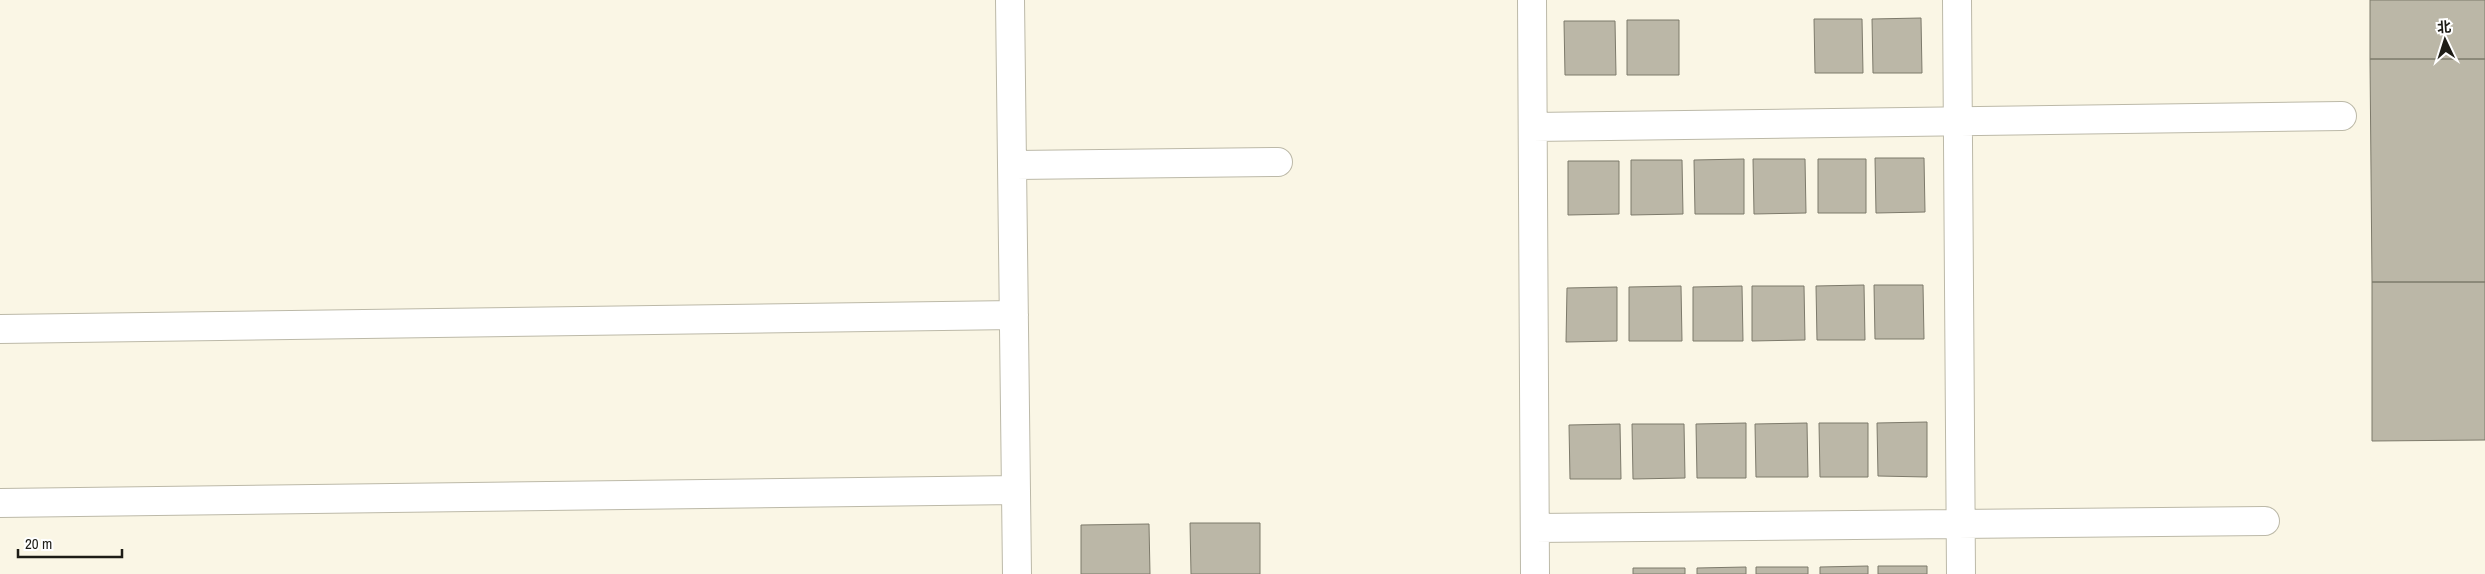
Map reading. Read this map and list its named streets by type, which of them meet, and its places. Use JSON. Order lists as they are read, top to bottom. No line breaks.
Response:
{"scale_bar":"20 m","north":"top"}
